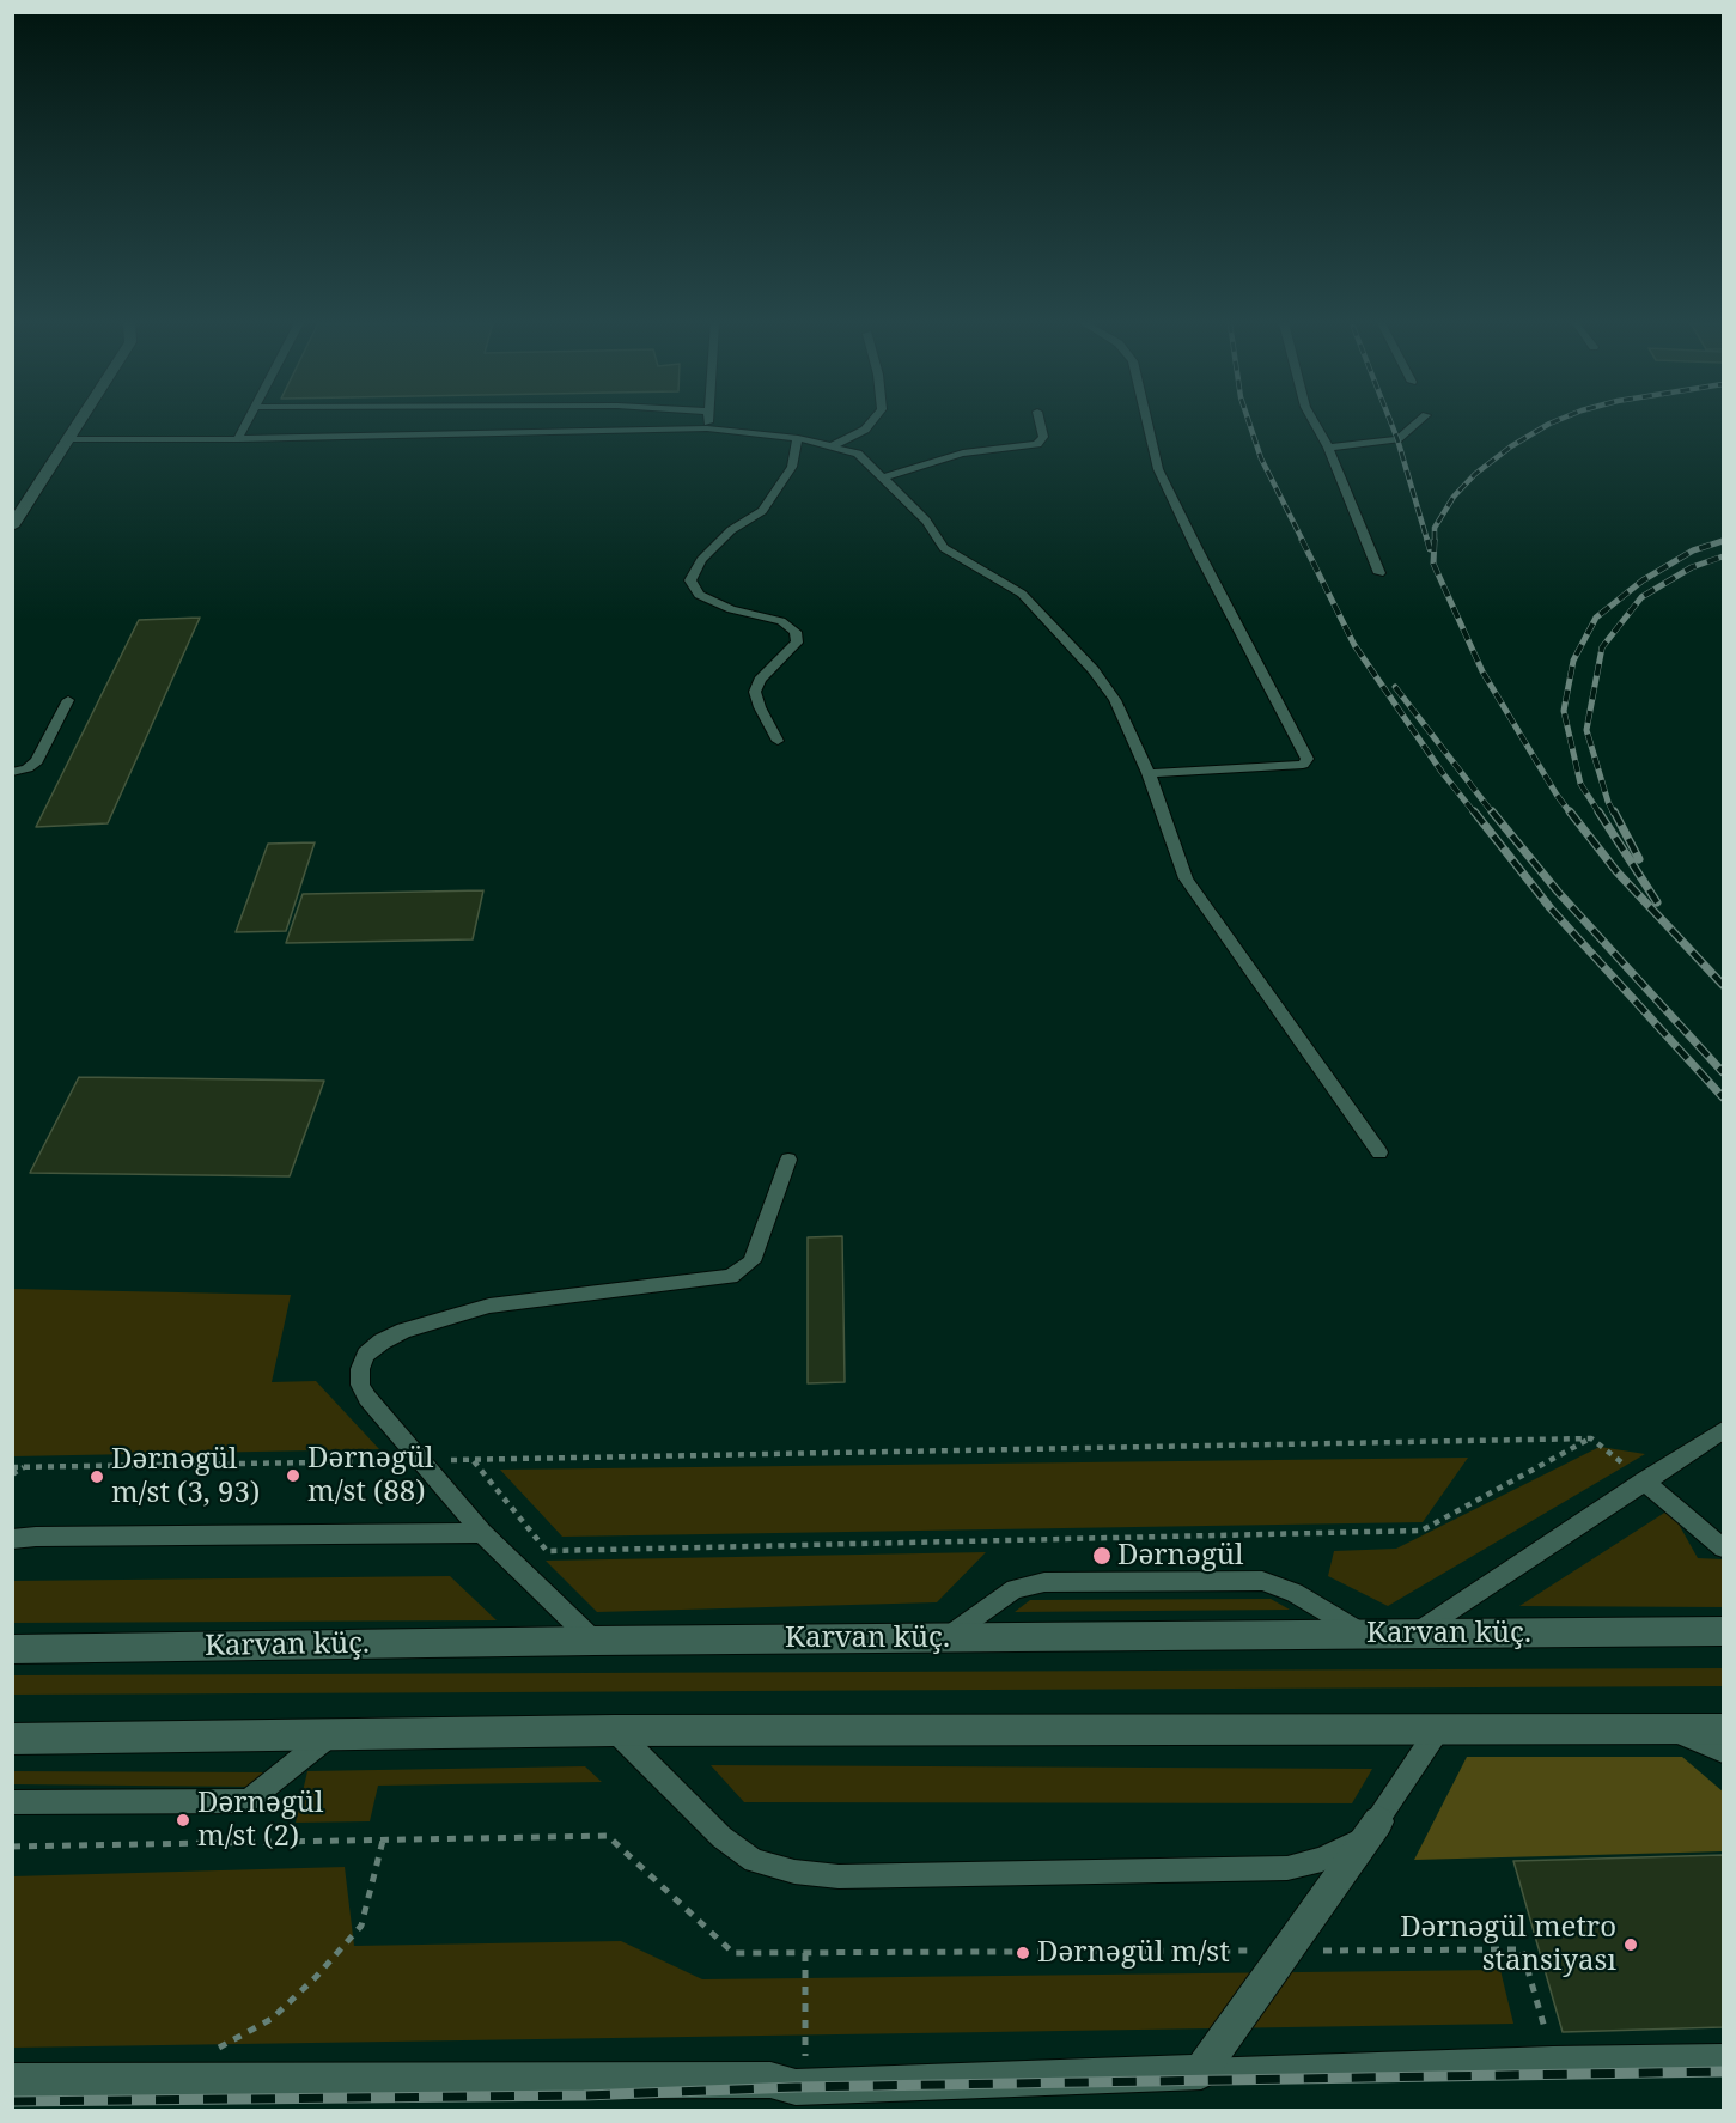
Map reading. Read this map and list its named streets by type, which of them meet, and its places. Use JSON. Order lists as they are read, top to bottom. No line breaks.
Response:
{"streets":{"street":["Karvan küç."]},"places":["Dərnəgül m/st (88)","Dərnəgül m/st (3, 93)","Dərnəgül","Dərnəgül m/st (2)","Dərnəgül metro stansiyası","Dərnəgül m/st"]}
